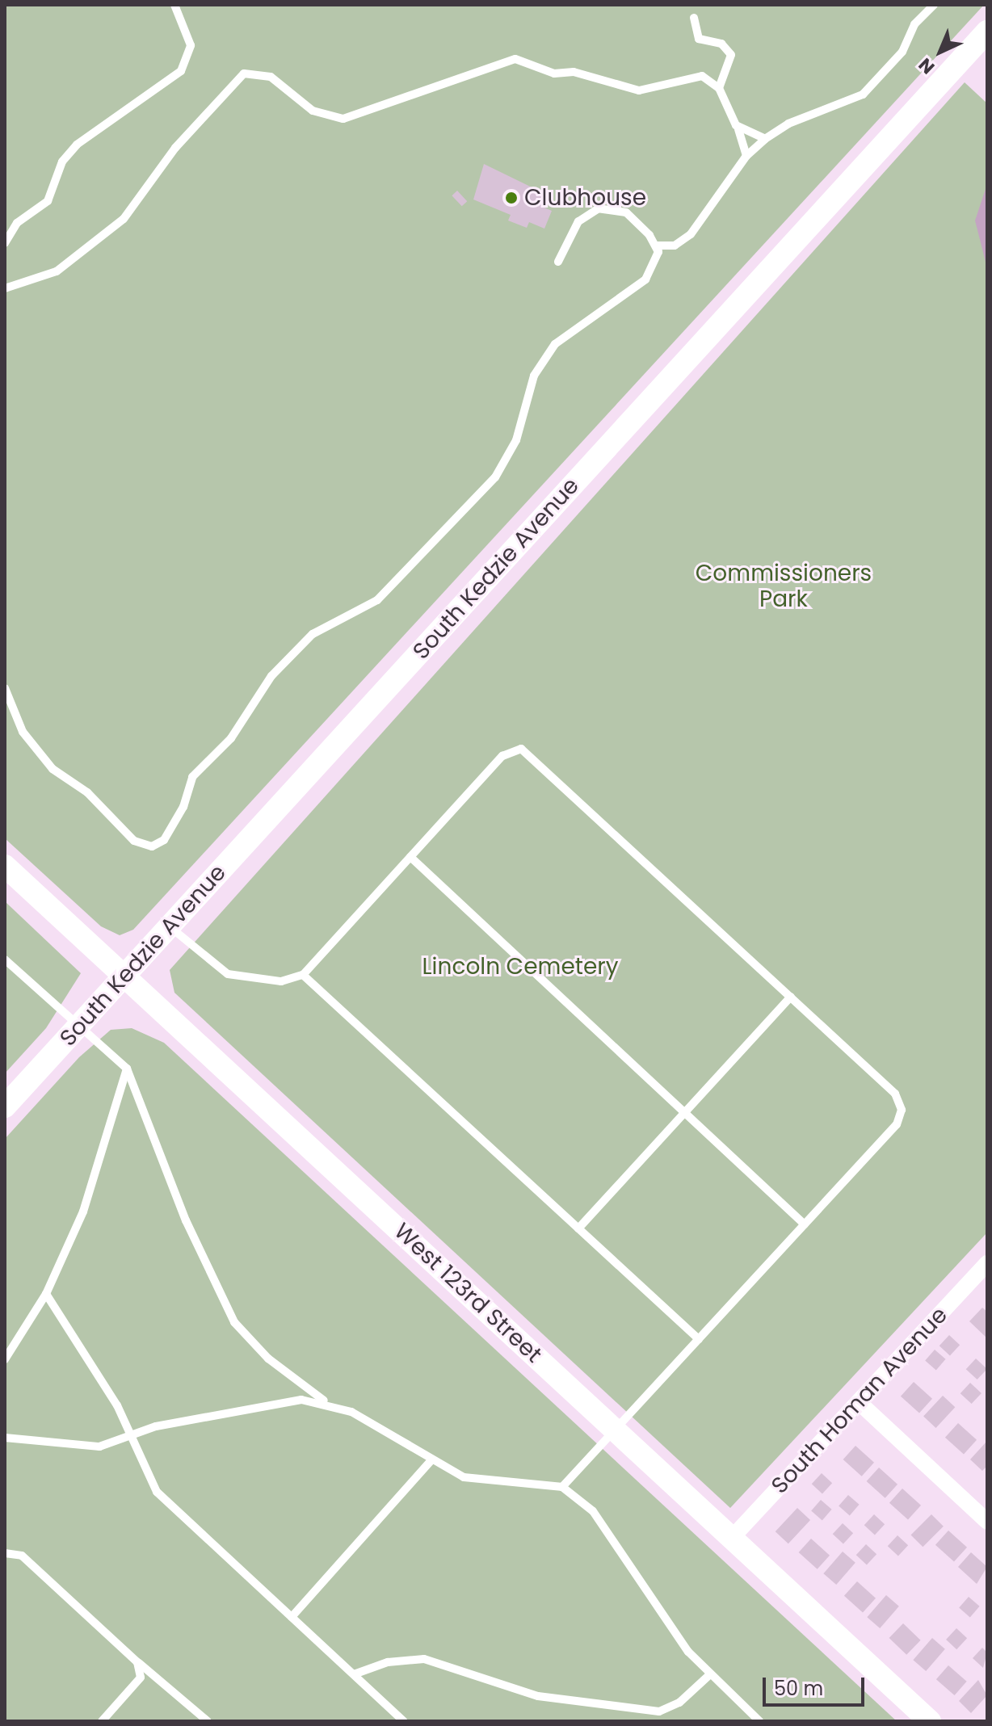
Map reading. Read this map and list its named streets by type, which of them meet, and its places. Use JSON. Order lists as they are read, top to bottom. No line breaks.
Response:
{"streets":{"main road":["South Kedzie Avenue","West 123rd Street"],"street":["South Homan Avenue"]},"crossings":[["South Kedzie Avenue","West 123rd Street"],["West 123rd Street","South Homan Avenue"]],"parks":["Commissioners Park","Lincoln Cemetery"],"places":["Clubhouse"],"scale_bar":"50 m","north":"bottom left"}
